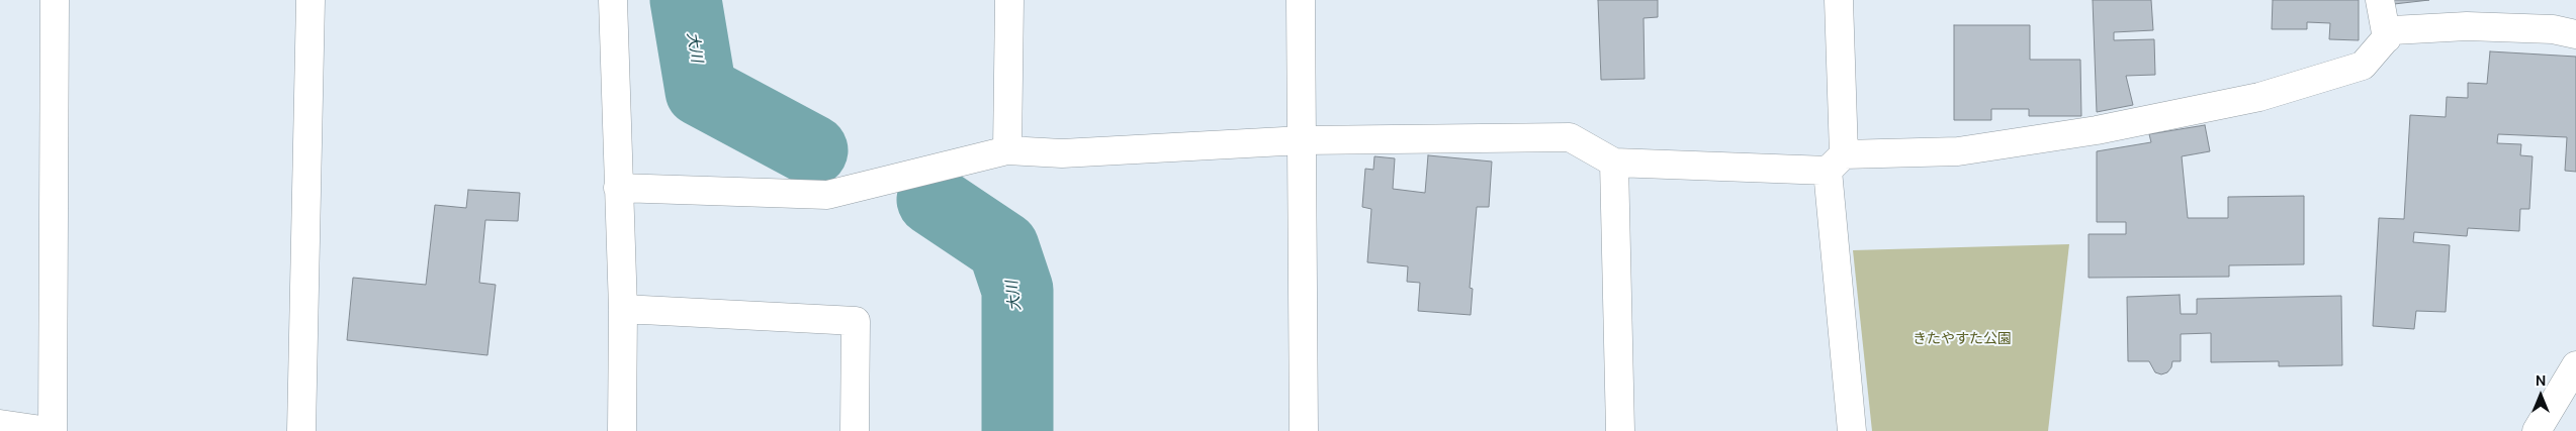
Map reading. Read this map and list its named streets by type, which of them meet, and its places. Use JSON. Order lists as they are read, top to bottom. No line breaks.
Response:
{"water":["大川"],"parks":["きたやすた公園"],"north":"top"}
